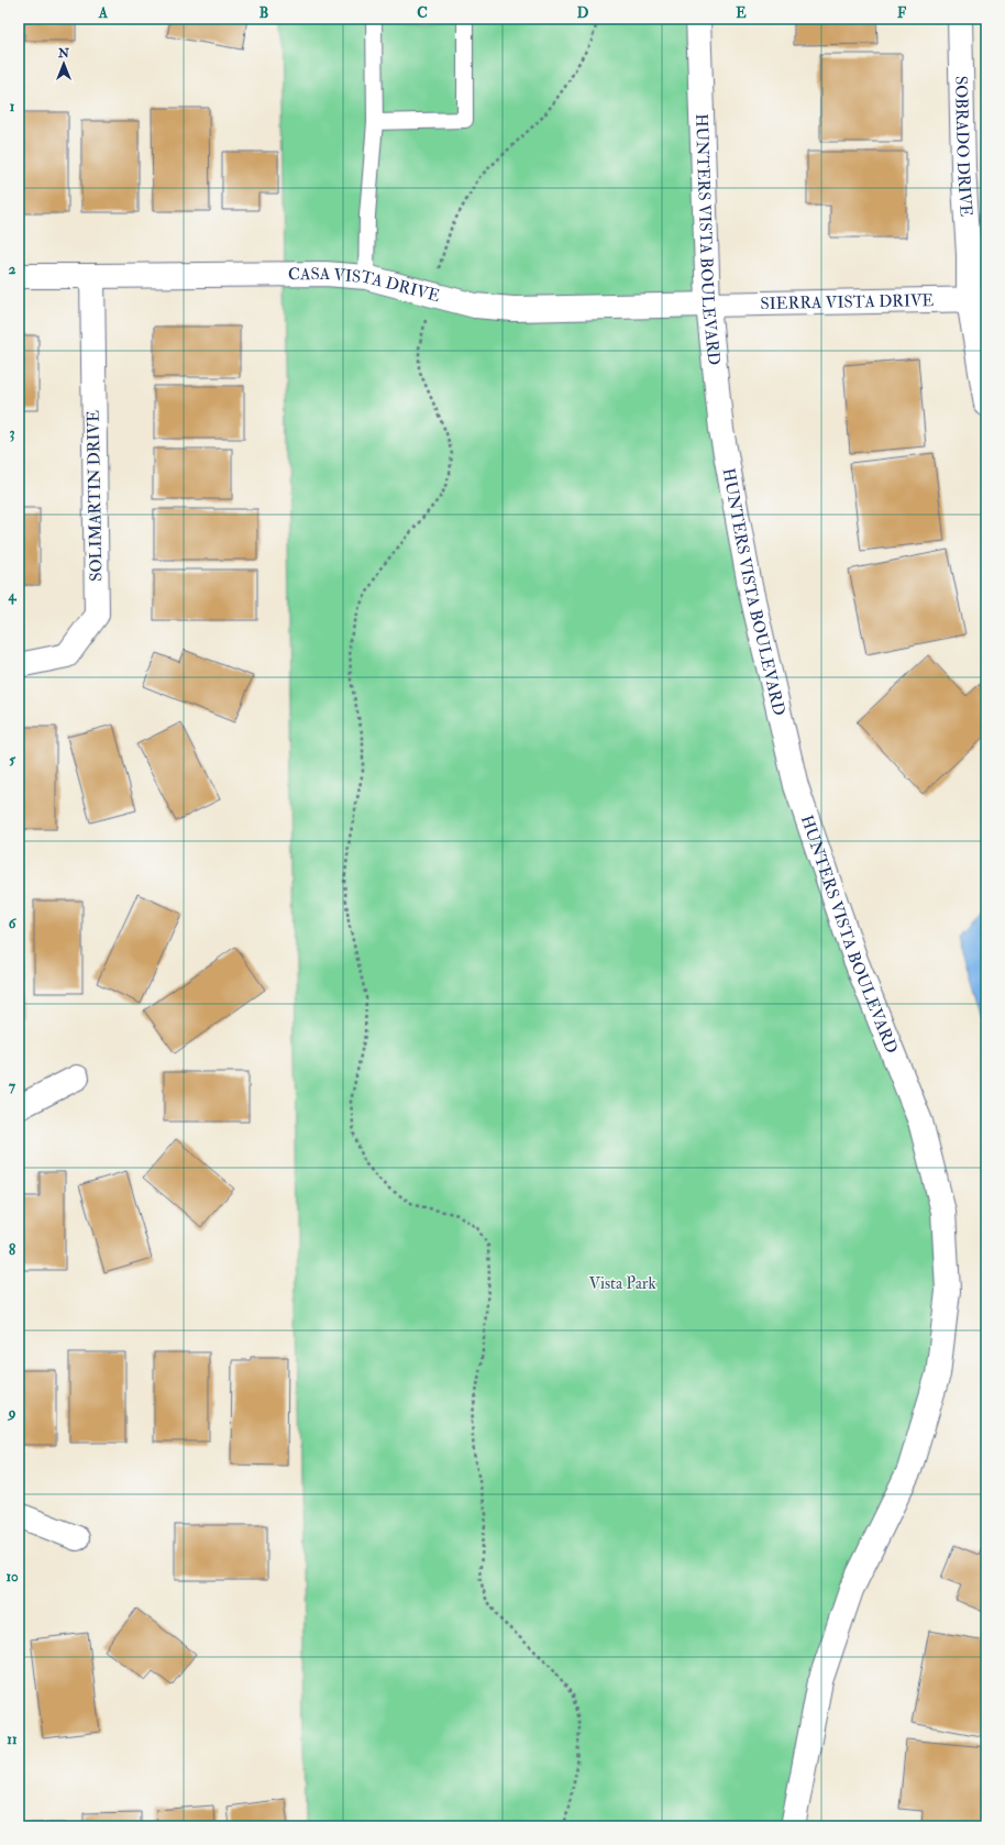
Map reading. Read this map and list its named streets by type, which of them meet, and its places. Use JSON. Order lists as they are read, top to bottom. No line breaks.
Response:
{"streets":{"street":["SOBRADO DRIVE","HUNTERS VISTA BOULEVARD","CASA VISTA DRIVE","SIERRA VISTA DRIVE","SOLIMARTIN DRIVE"]},"crossings":[["SOBRADO DRIVE","SIERRA VISTA DRIVE"],["HUNTERS VISTA BOULEVARD","CASA VISTA DRIVE"],["HUNTERS VISTA BOULEVARD","SIERRA VISTA DRIVE"],["CASA VISTA DRIVE","SIERRA VISTA DRIVE"],["CASA VISTA DRIVE","SOLIMARTIN DRIVE"]],"parks":["Vista Park"],"north":"top","grid":{"columns":["A","B","C","D","E","F"],"rows":["1","2","3","4","5","6","7","8","9","10","11"]}}
